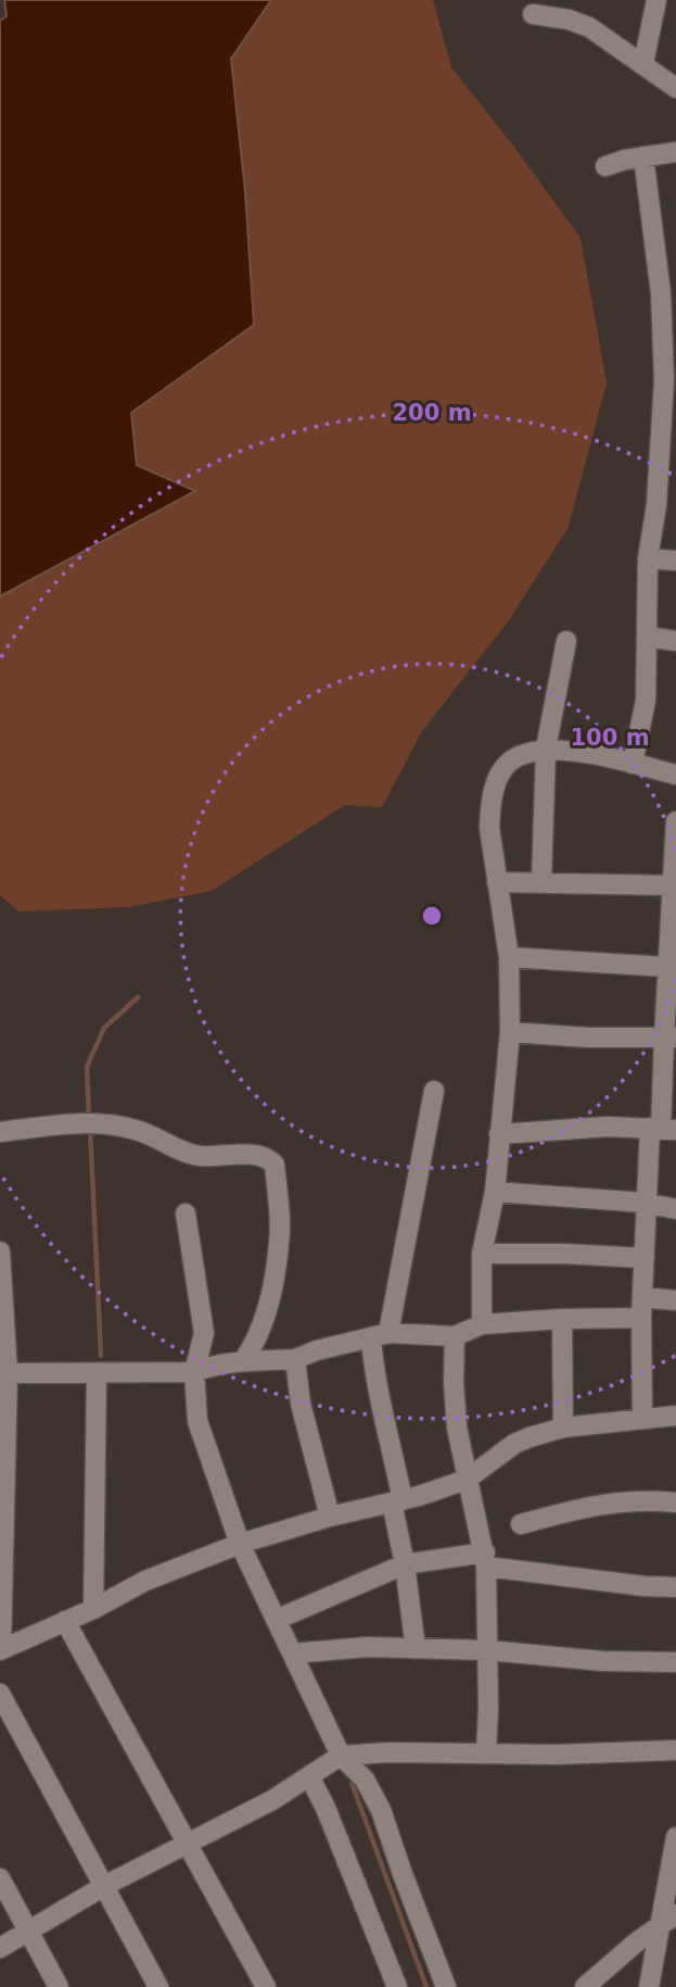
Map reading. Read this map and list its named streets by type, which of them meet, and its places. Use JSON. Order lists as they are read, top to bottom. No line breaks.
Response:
{"rings":["200 m","100 m"]}
